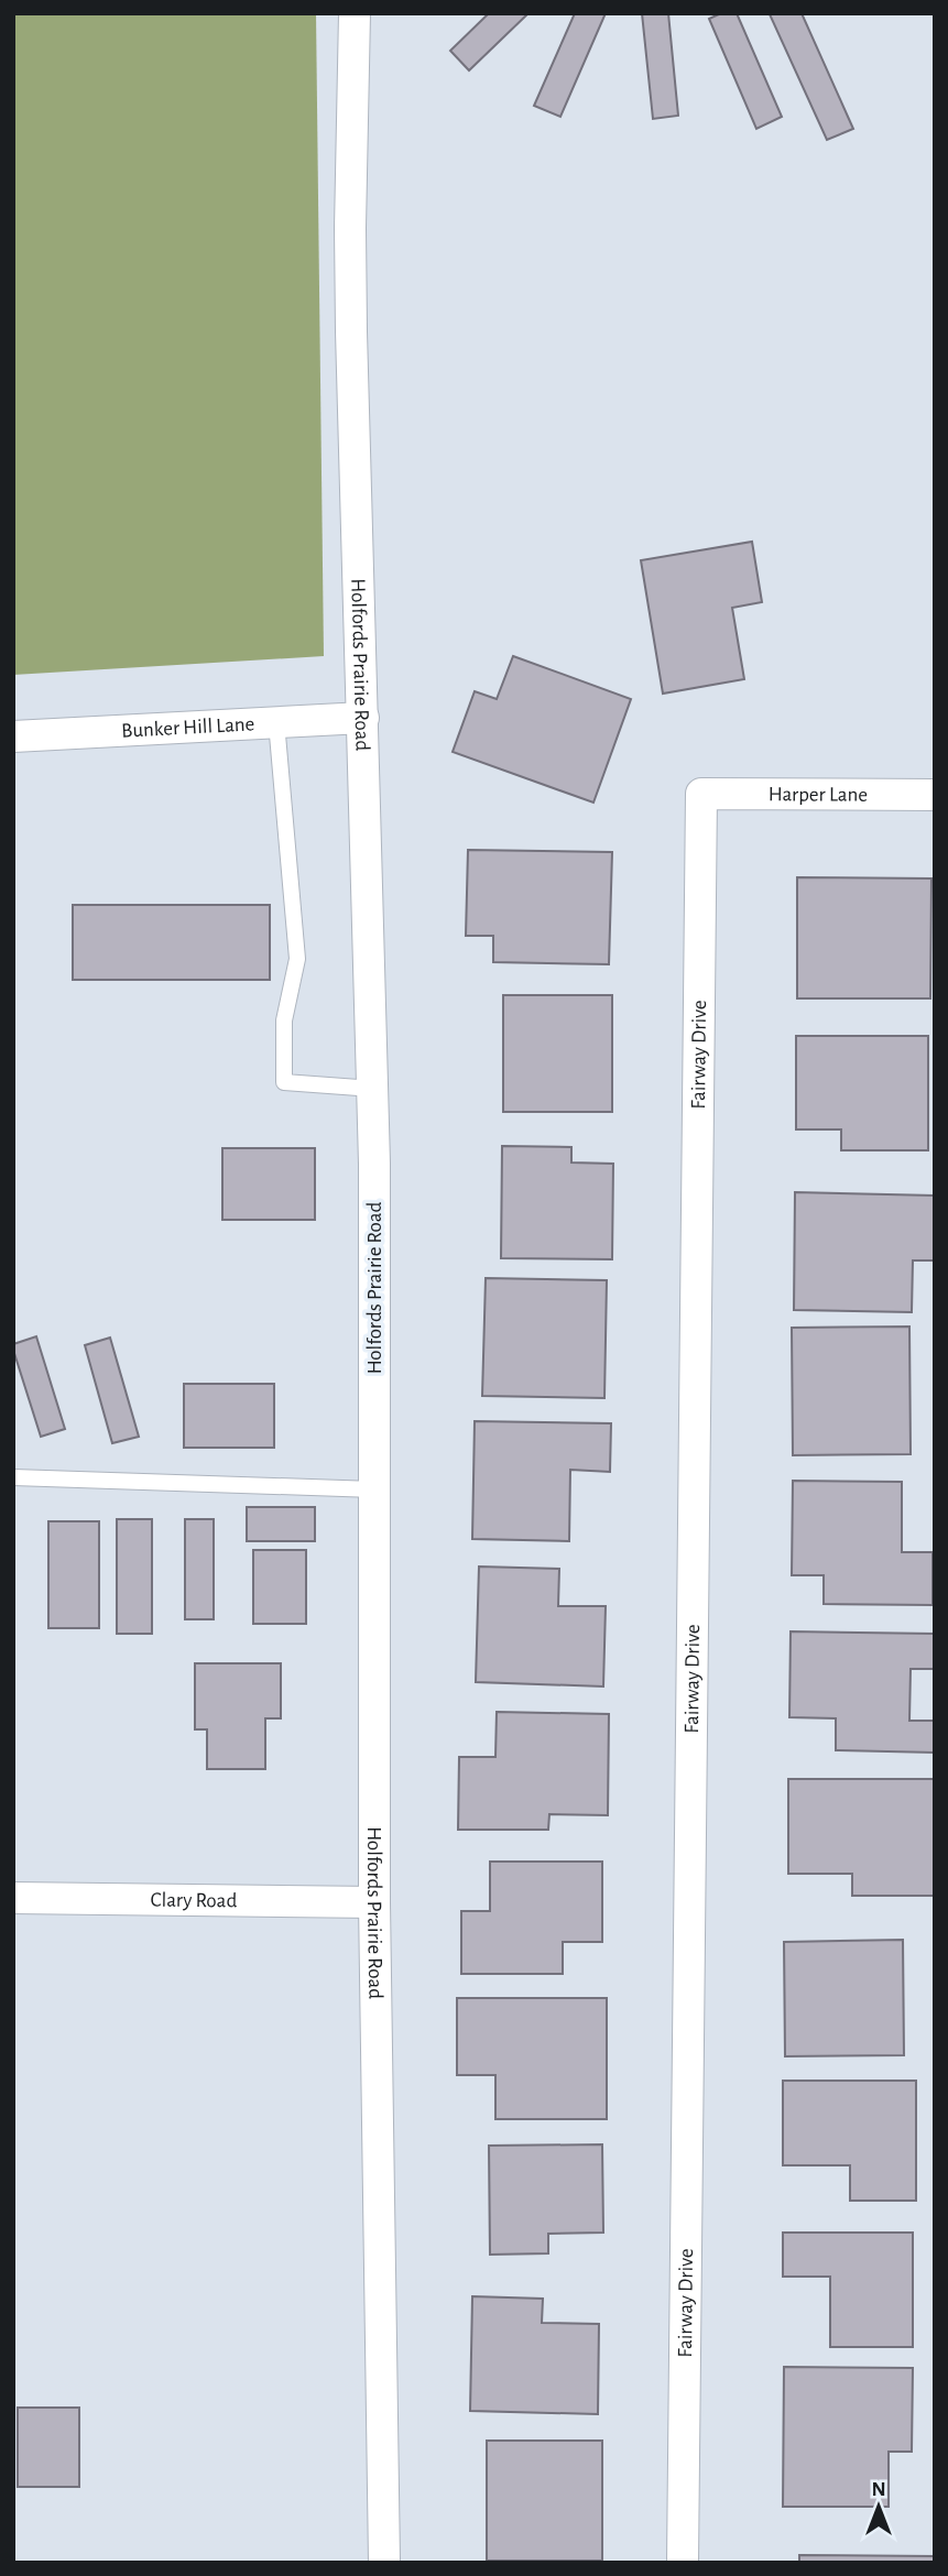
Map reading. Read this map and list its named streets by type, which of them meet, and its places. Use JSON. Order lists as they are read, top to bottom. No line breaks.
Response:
{"streets":{"street":["Holfords Prairie Road","Bunker Hill Lane","Harper Lane","Fairway Drive","Clary Road"]},"crossings":[["Holfords Prairie Road","Bunker Hill Lane"],["Holfords Prairie Road","Clary Road"],["Harper Lane","Fairway Drive"]],"north":"top"}
